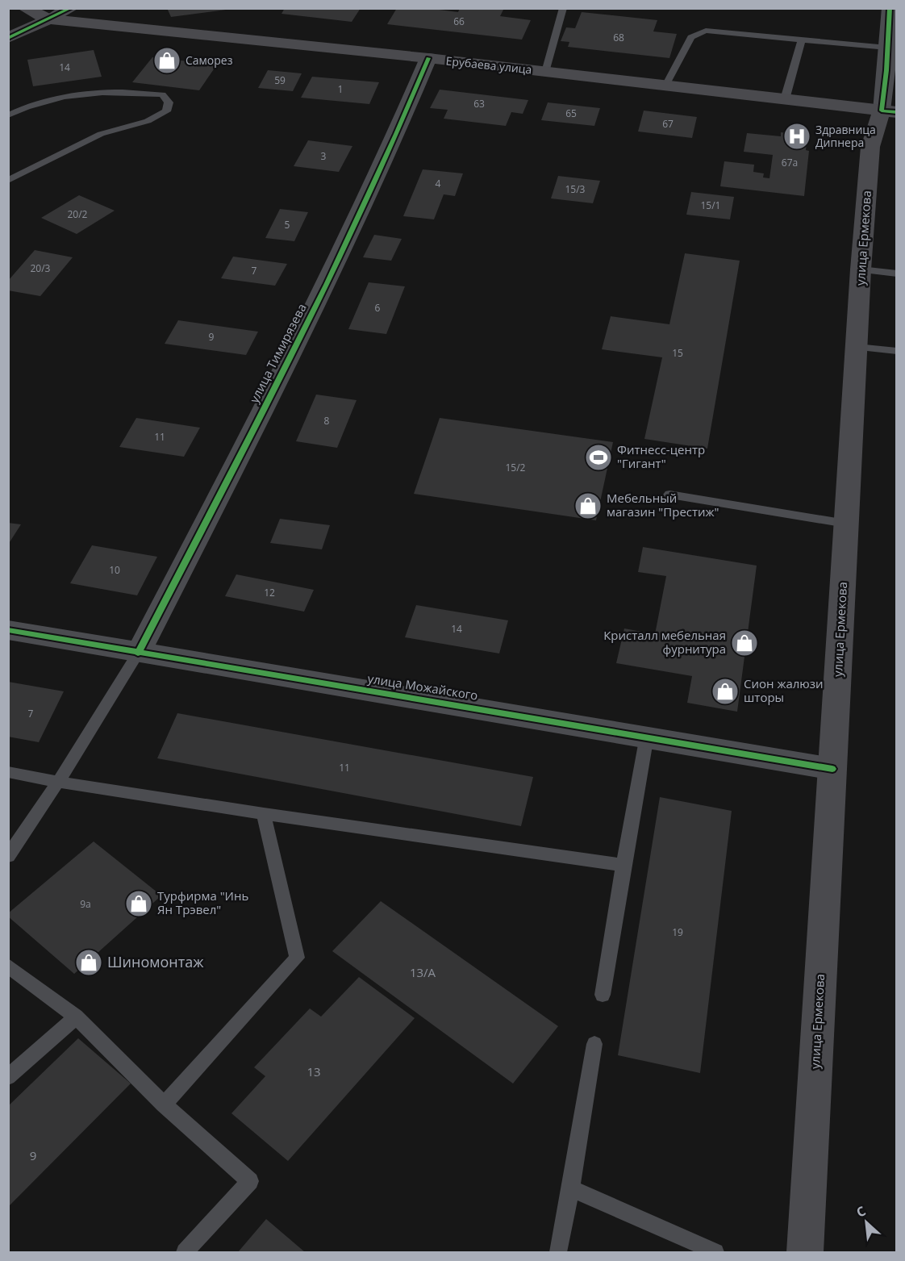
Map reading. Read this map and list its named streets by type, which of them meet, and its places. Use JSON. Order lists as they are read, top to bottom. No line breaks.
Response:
{"streets":{"main road":["Ерубаева улица","улица Ермекова"],"street":["улица Тимирязева","улица Можайского"]},"crossings":[["Ерубаева улица","улица Ермекова"],["Ерубаева улица","улица Тимирязева"],["улица Ермекова","улица Можайского"],["улица Тимирязева","улица Можайского"]],"places":{"shop":["Саморез","Мебельный магазин \"Престиж\"","Кристалл мебельная фурнитура","Сион жалюзи шторы","Турфирма \"Инь Ян Трэвел\"","Шиномонтаж"],"hospital":["Здравница Дипнера"],"sports":["Фитнесс-центр \"Гигант\""]},"house_numbers":["66","68","14","59","1","63","65","67","3","67а","4","15/3","15/1","20/2","5","20/3","7","6","9","15","8","11","15/2","10","12","14","7","11","9а","19","13/А","13","9"],"north":"top left"}
